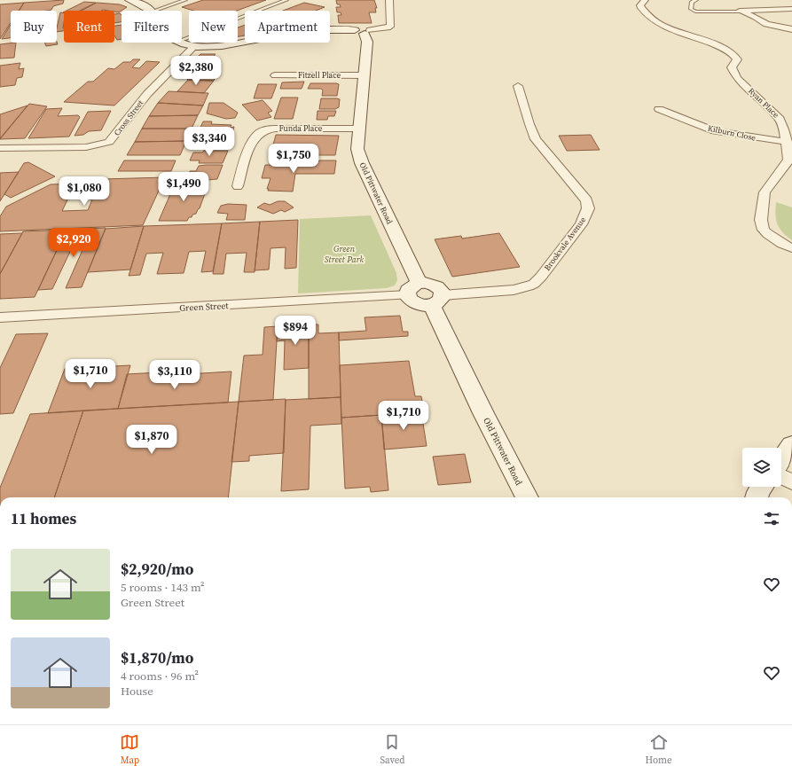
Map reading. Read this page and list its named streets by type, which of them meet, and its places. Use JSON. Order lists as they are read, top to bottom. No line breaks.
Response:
{"streets":{"street":["Fitzell Place","Ryan Place","Cross Street","Funda Place","Kilburn Close","Old Pittwater Road","Brookvale Avenue","Green Street"]},"crossings":[["Fitzell Place","Old Pittwater Road"],["Ryan Place","Kilburn Close"],["Funda Place","Old Pittwater Road"],["Old Pittwater Road","Brookvale Avenue"],["Old Pittwater Road","Green Street"],["Brookvale Avenue","Green Street"]],"parks":["Green Street Park"],"page":{"chip":["Buy","Rent","Filters","New","Apartment"],"price":["$2,380","$3,340","$1,750","$1,490","$1,080","$2,920","$894","$1,710","$3,110","$1,710","$1,870"],"heading":"11 homes","list":[{"name":"$2,920/mo","note":"5 rooms · 143 m² · Green Street"},{"name":"$1,870/mo","note":"4 rooms · 96 m² · House"}],"tabs":["Map","Saved","Home"]}}
